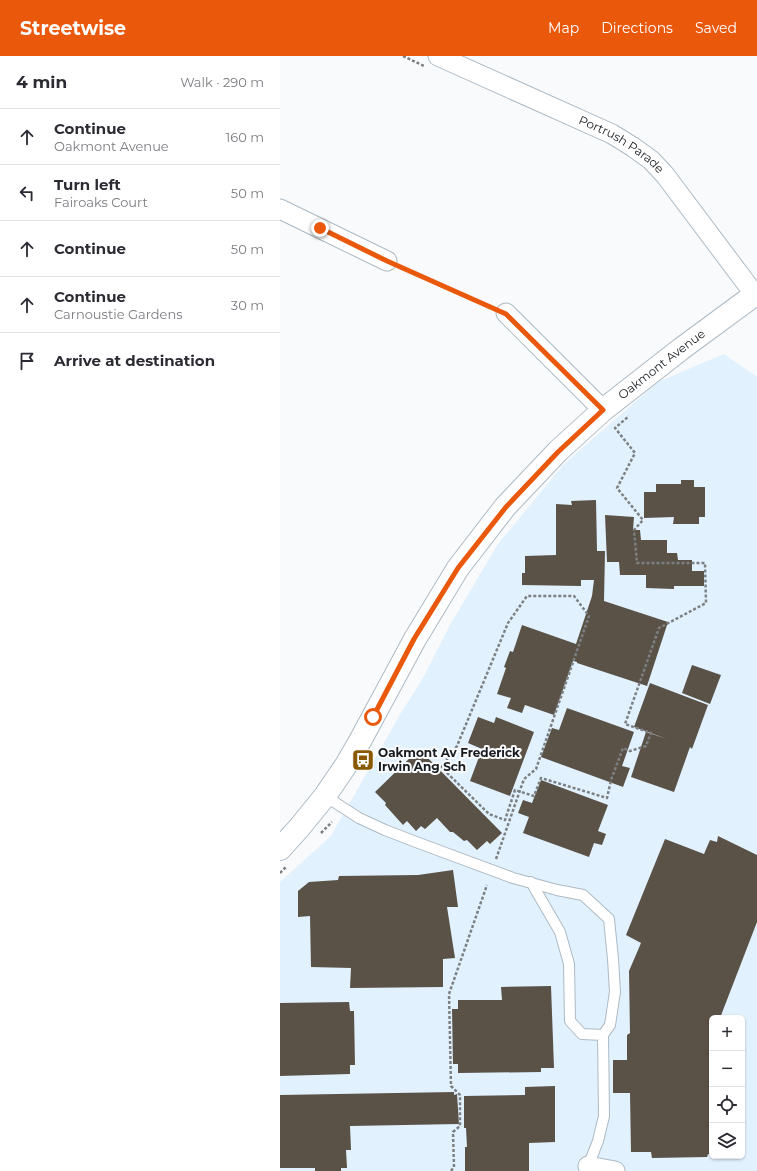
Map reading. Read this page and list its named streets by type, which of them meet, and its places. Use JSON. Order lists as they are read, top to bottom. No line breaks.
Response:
{"streets":{"street":["Portrush Parade","Oakmont Avenue"]},"crossings":[["Portrush Parade","Oakmont Avenue"]],"places":{"bus stop":["Oakmont Av Frederick Irwin Ang Sch"]},"page":{"header":"Streetwise","nav":["Map","Directions","Saved"],"heading":["4 min","Walk · 290 m"],"list":[["Continue","Oakmont Avenue","160 m"],["Turn left","Fairoaks Court","50 m"],["Continue","50 m"],["Continue","Carnoustie Gardens","30 m"],"Arrive at destination"],"map_buttons":["+","−"]}}
